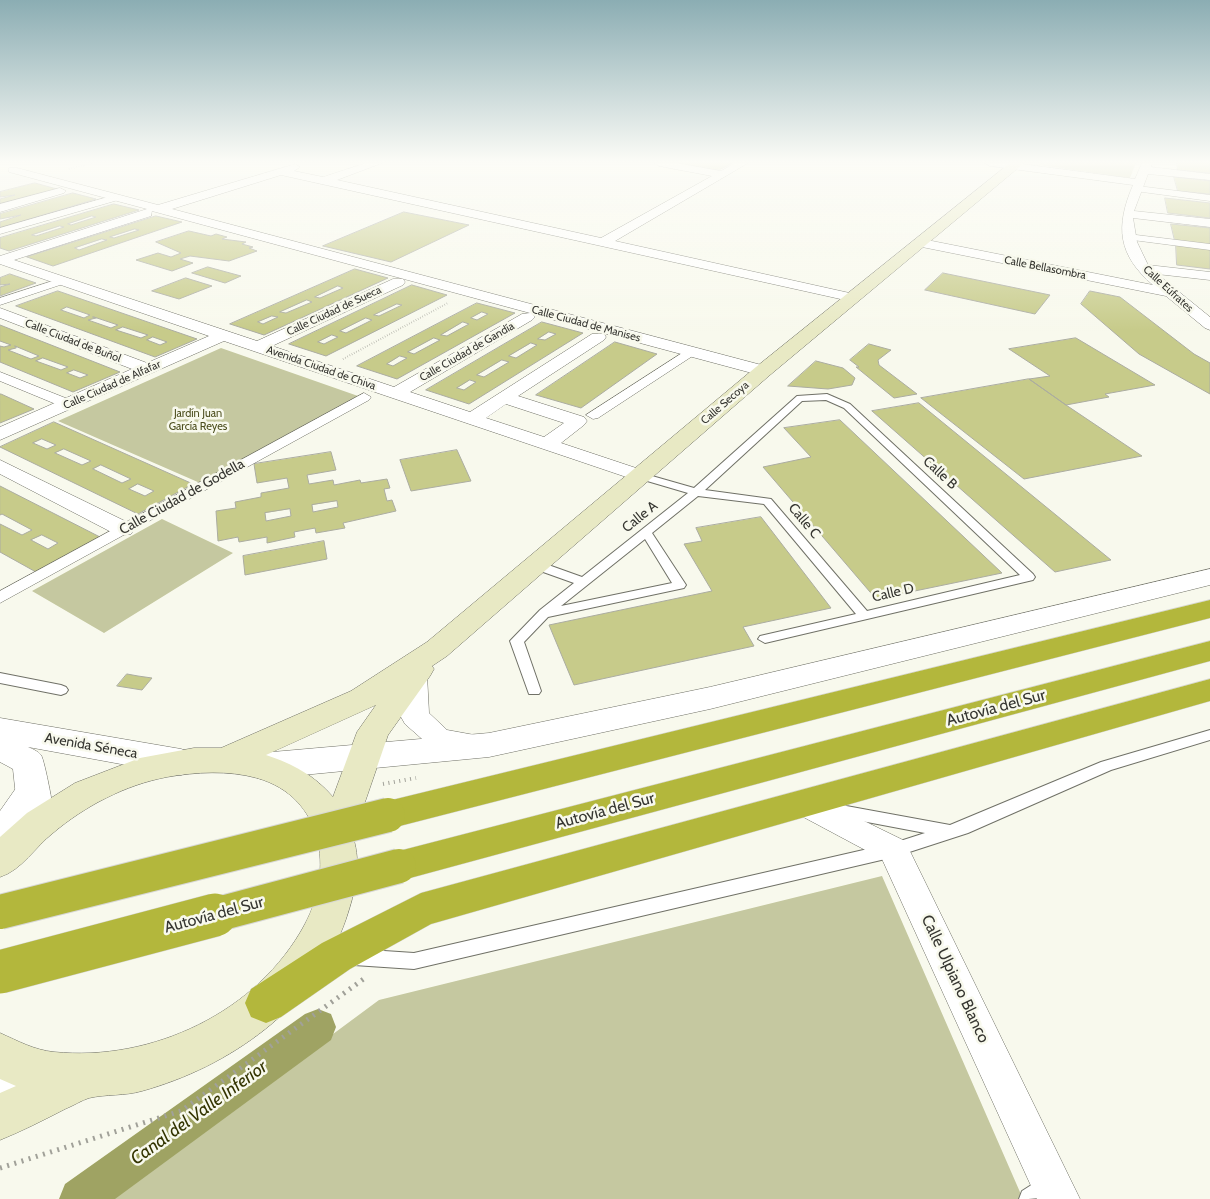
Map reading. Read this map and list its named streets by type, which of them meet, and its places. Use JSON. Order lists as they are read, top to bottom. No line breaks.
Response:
{"streets":{"highway":["Autovía del Sur"],"main road":["Calle Secoya"],"street":["Calle Bellasombra","Calle Eúfrates","Calle Ciudad de Sueca","Calle Ciudad de Manises","Calle Ciudad de Buñol","Calle Ciudad de Gandía","Avenida Ciudad de Chiva","Calle Ciudad de Alfafar","Calle Ciudad de Godella","Avenida Séneca","Calle Ulpiano Blanco"],"lane":["Calle B","Calle A","Calle C","Calle D"]},"crossings":[["Calle Bellasombra","Calle Eúfrates"],["Calle Bellasombra","Calle Secoya"],["Calle Ciudad de Sueca","Calle Ciudad de Manises"],["Calle Ciudad de Sueca","Avenida Ciudad de Chiva"],["Calle Ciudad de Manises","Calle Ciudad de Gandía"],["Calle Ciudad de Manises","Calle Secoya"],["Calle Ciudad de Buñol","Calle Ciudad de Alfafar"],["Calle Ciudad de Gandía","Avenida Ciudad de Chiva"],["Avenida Ciudad de Chiva","Calle Ciudad de Alfafar"],["Avenida Ciudad de Chiva","Calle Secoya"],["Avenida Ciudad de Chiva","Calle C"],["Calle Secoya","Calle C"],["Calle B","Calle A"],["Calle B","Calle D"],["Calle A","Calle C"],["Calle C","Calle D"]],"water":["Canal del Valle Inferior"],"parks":["Jardín Juan García Reyes"]}
